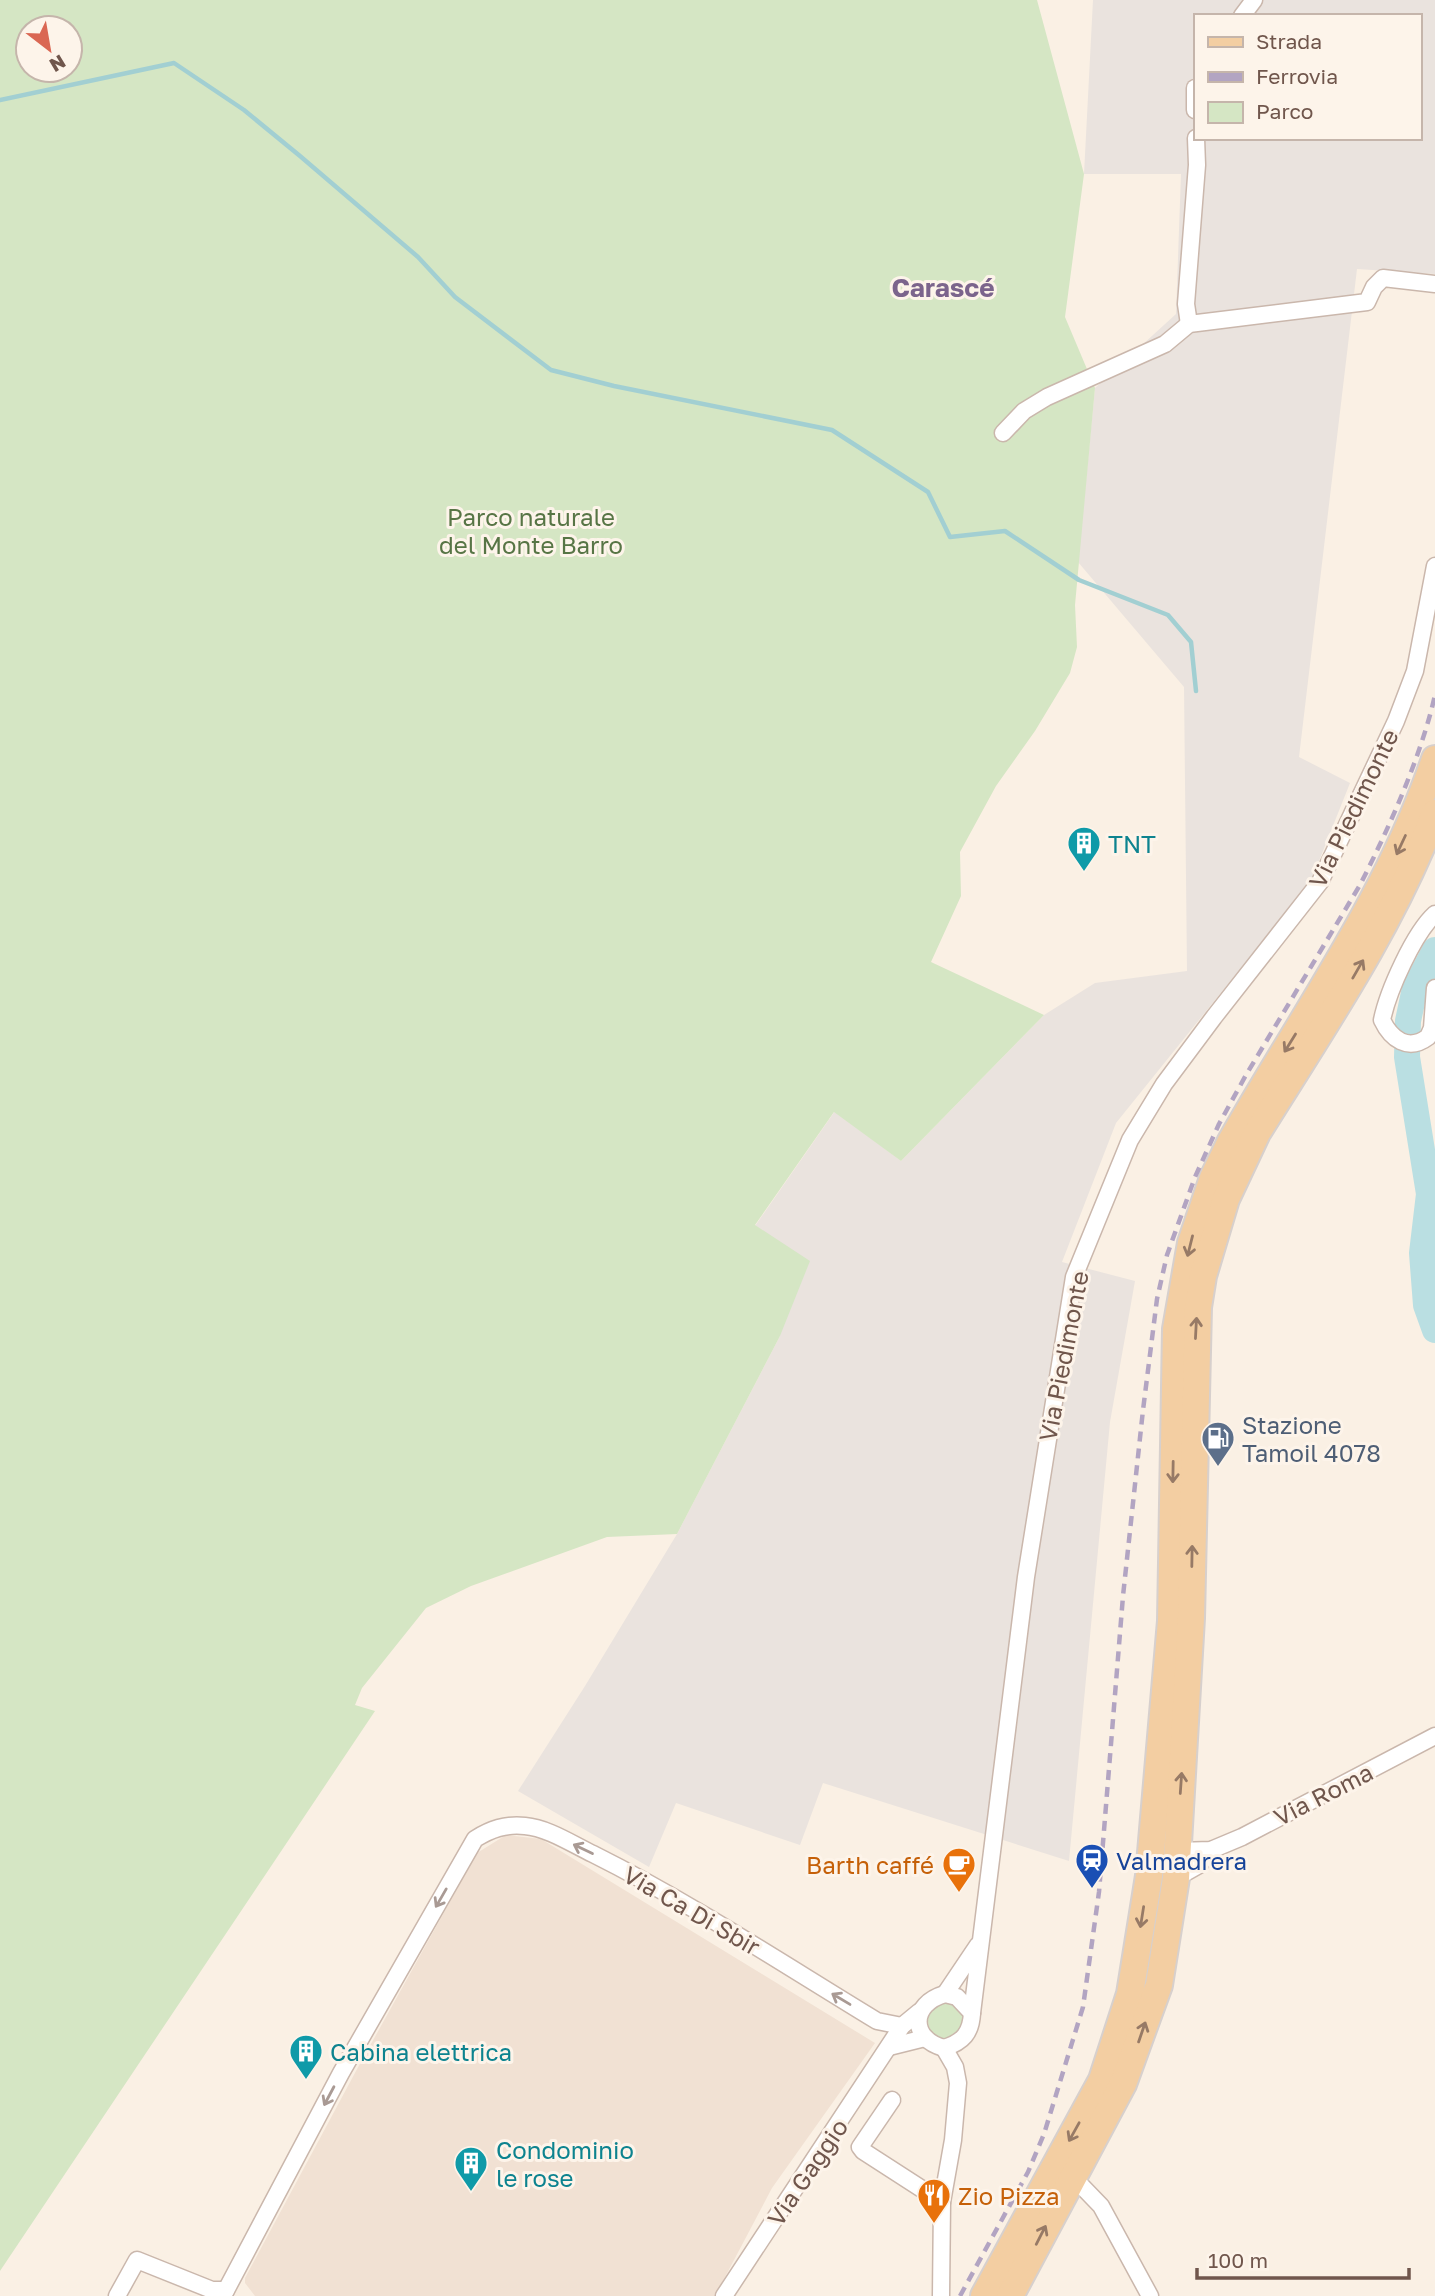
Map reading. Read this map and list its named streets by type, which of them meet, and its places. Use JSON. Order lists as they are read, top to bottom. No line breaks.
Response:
{"streets":{"street":["Via Piedimonte","Via Roma","Via Ca Di Sbir","Via Gaggio"]},"crossings":[["Via Piedimonte","Via Gaggio"],["Via Ca Di Sbir","Via Gaggio"]],"districts":["Carascé"],"parks":["Parco naturale del Monte Barro"],"places":{"building":["TNT","Cabina elettrica","Condominio le rose"],"fuel station":["Stazione Tamoil 4078"],"station":["Valmadrera"],"cafe":["Barth caffé"],"restaurant":["Zio Pizza"]},"legend":["Strada","Ferrovia","Parco"],"scale_bar":"100 m","north":"bottom right"}
